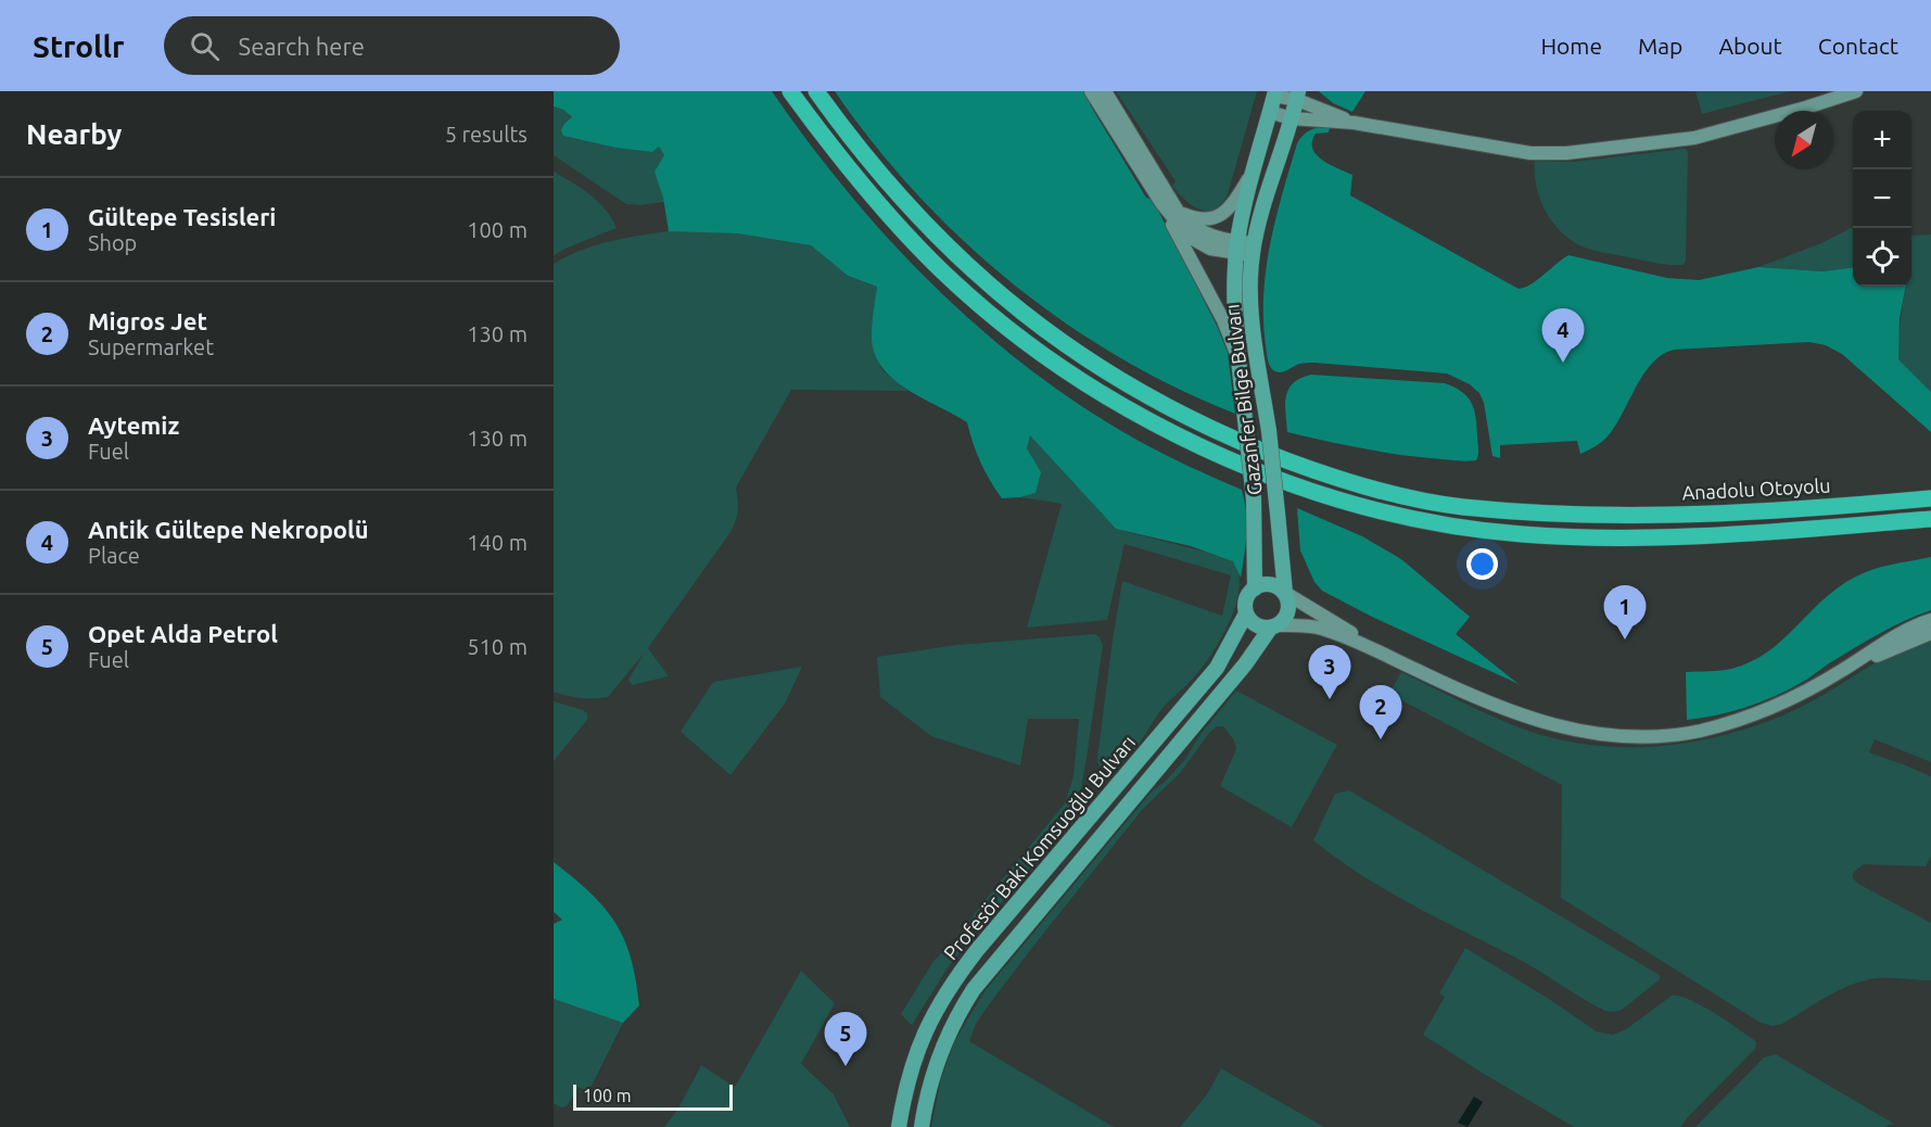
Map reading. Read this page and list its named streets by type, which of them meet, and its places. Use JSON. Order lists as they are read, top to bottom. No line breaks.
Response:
{"streets":{"highway":["Anadolu Otoyolu"],"main road":["Gazanfer Bilge Bulvarı","Profesör Baki Komsuoğlu Bulvarı"]},"crossings":[["Gazanfer Bilge Bulvarı","Profesör Baki Komsuoğlu Bulvarı"]],"scale_bar":"100 m","north":"bottom left","page":{"header":"Strollr","search":"Search here","nav":["Home","Map","About","Contact"],"heading":["Nearby","5 results"],"map_buttons":["+","−"],"list":[{"mark":"1","name":"Gültepe Tesisleri","note":"Shop","value":"100 m"},{"mark":"2","name":"Migros Jet","note":"Supermarket","value":"130 m"},{"mark":"3","name":"Aytemiz","note":"Fuel","value":"130 m"},{"mark":"4","name":"Antik Gültepe Nekropolü","note":"Place","value":"140 m"},{"mark":"5","name":"Opet Alda Petrol","note":"Fuel","value":"510 m"}],"pins":["4","1","3","2","5"],"scale":"100 m"}}
